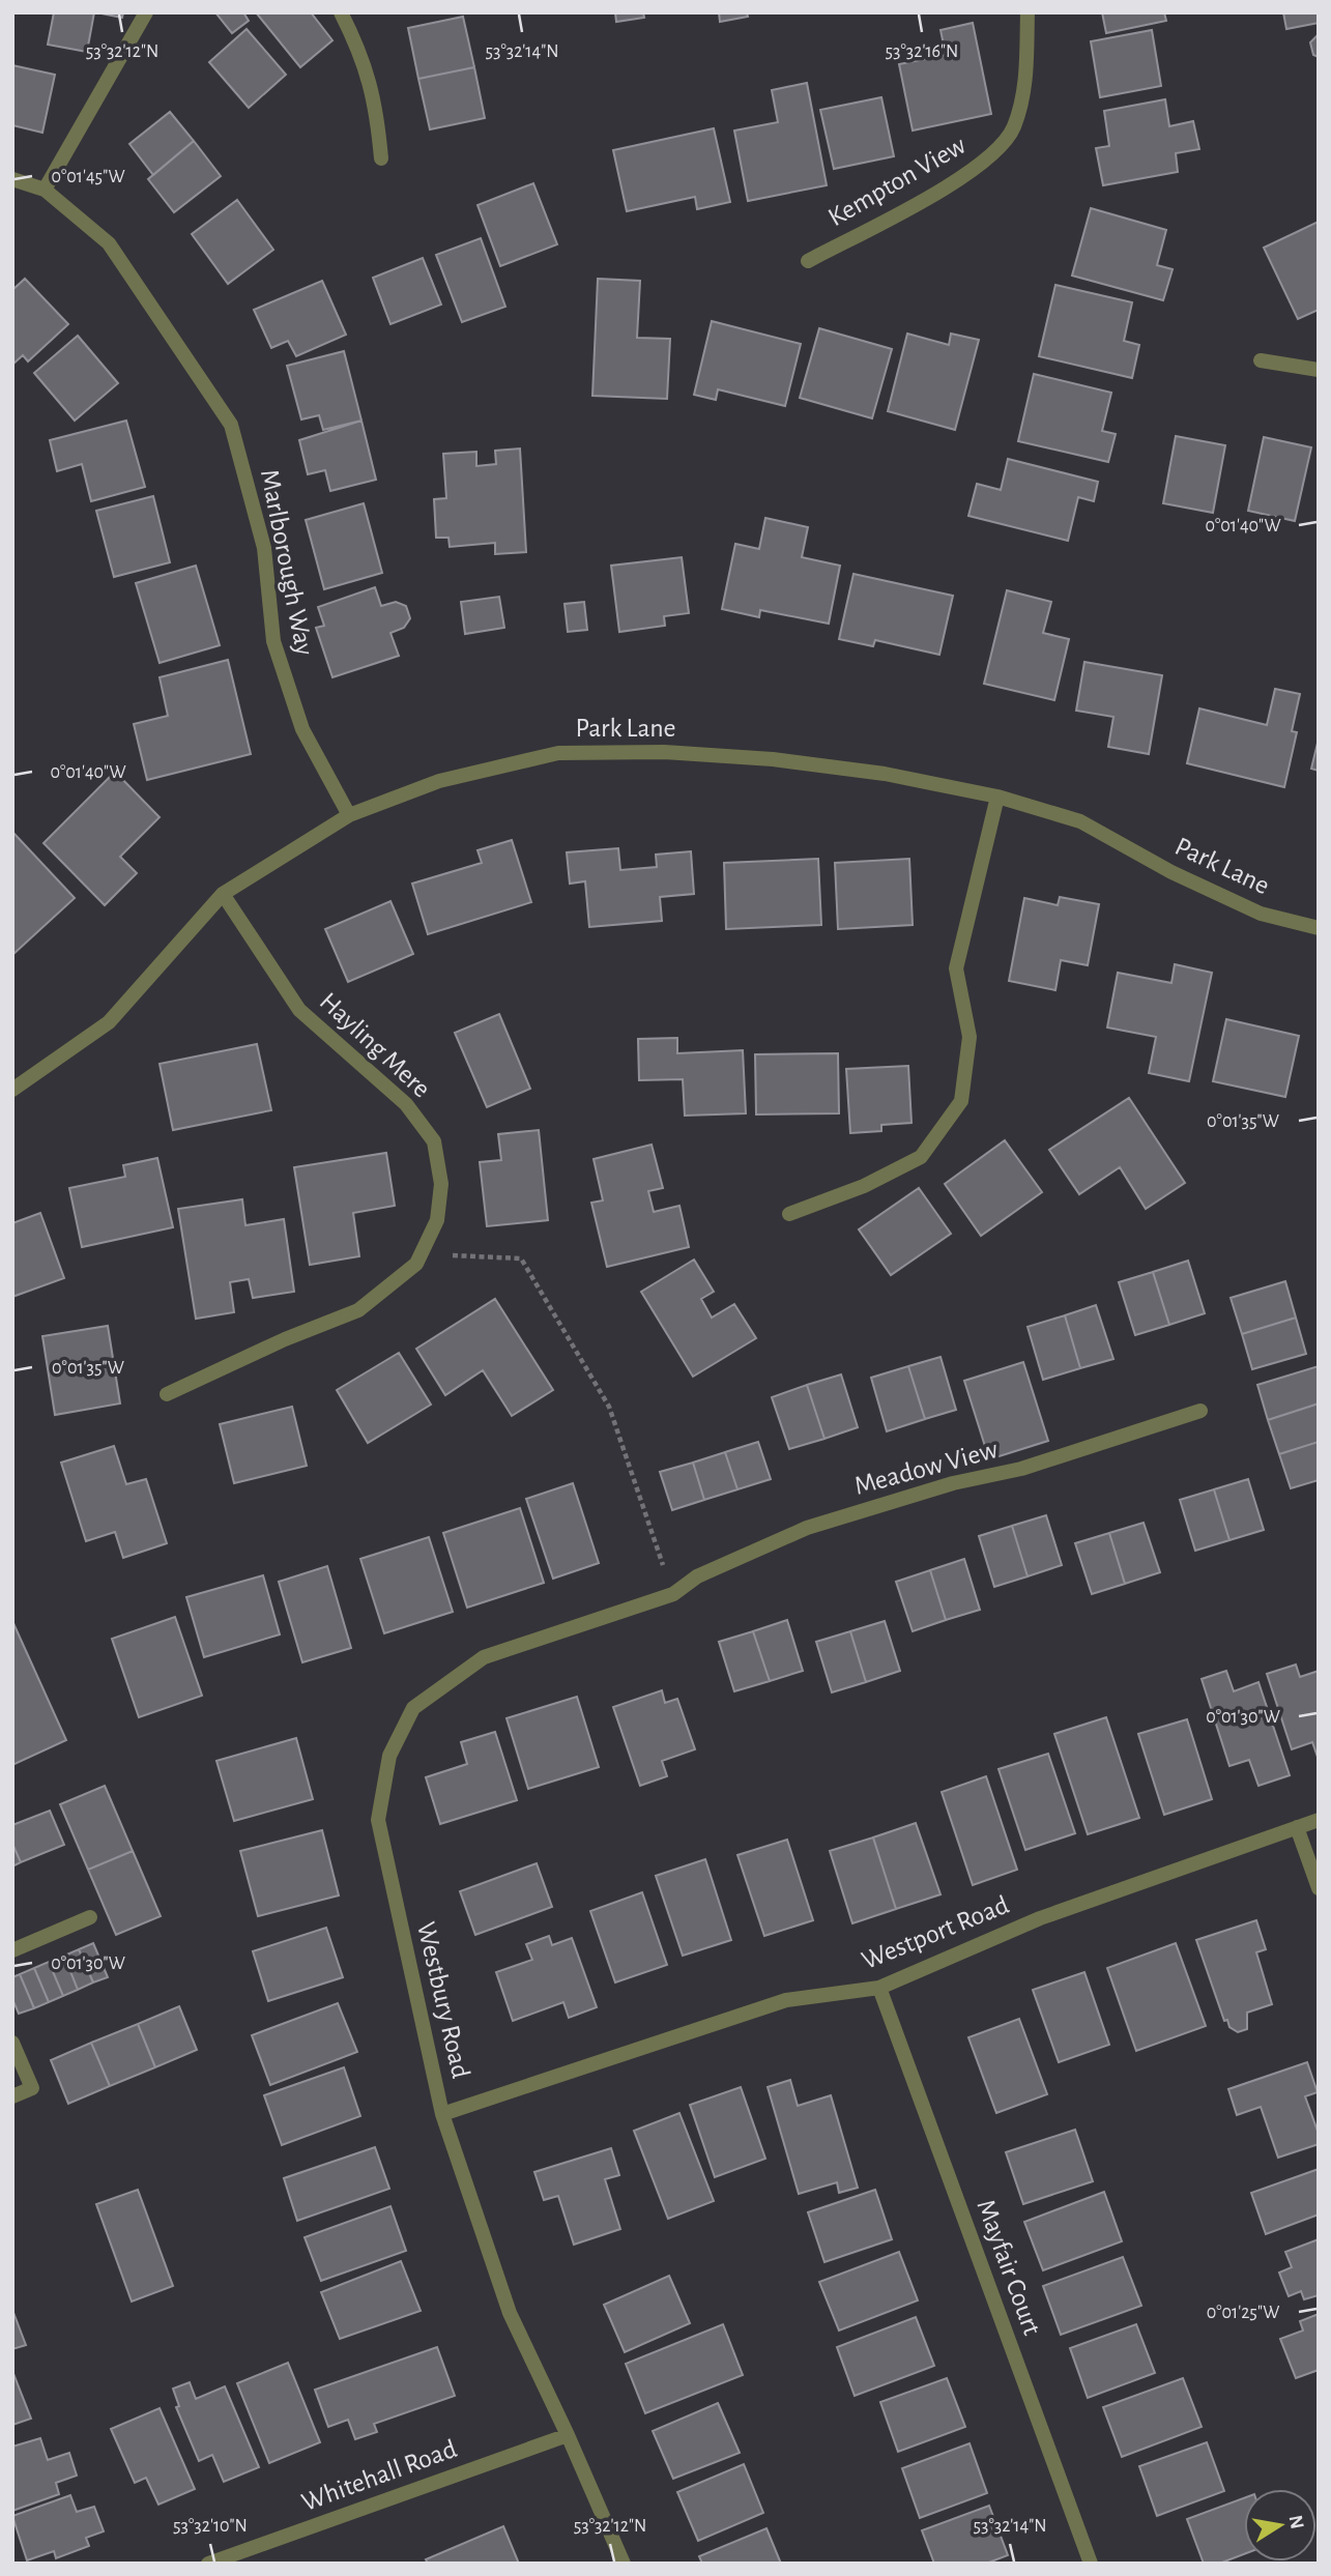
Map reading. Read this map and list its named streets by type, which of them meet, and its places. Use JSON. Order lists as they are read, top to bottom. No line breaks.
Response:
{"streets":{"street":["Kempton View","Marlborough Way","Park Lane","Hayling Mere","Meadow View","Westport Road","Westbury Road","Mayfair Court","Whitehall Road"]},"crossings":[["Marlborough Way","Park Lane"],["Park Lane","Hayling Mere"],["Meadow View","Westbury Road"],["Westport Road","Westbury Road"],["Westport Road","Mayfair Court"],["Westbury Road","Whitehall Road"]],"north":"right","coordinates":["53°32'12\"N","53°32'14\"N","53°32'16\"N","0°01'45\"W","0°01'40\"W","0°01'35\"W","0°01'30\"W","0°01'25\"W","53°32'10\"N"]}
